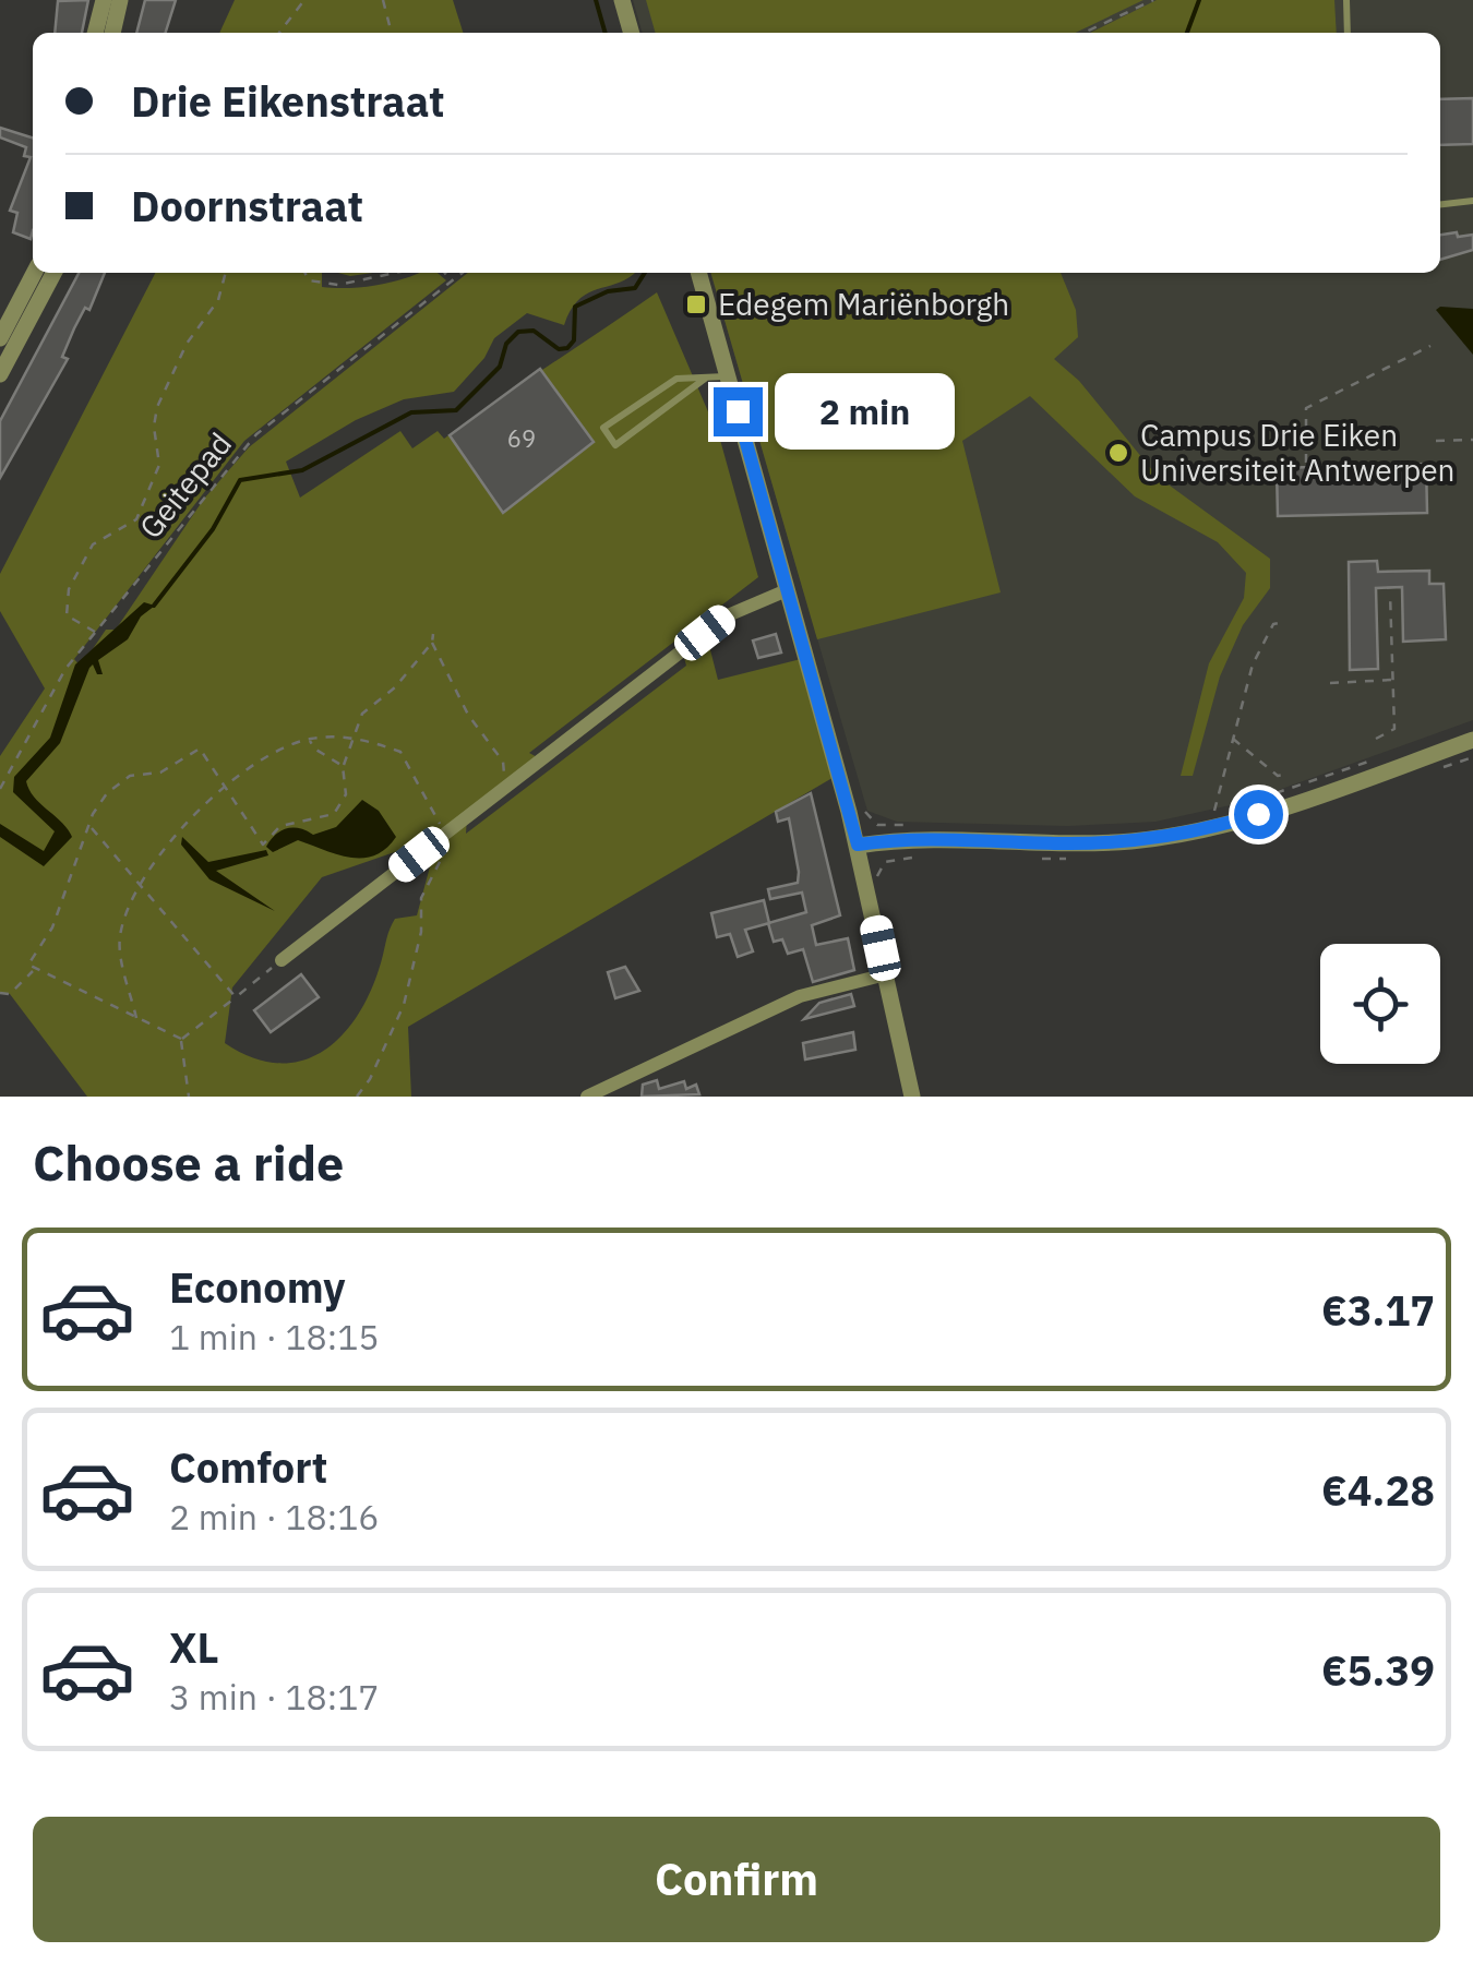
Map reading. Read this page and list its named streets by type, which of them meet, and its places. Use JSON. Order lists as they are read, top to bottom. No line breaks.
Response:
{"streets":{"path":["Geitepad"]},"places":{"transit":["Edegem Mariënborgh"],"other":["Campus Drie Eiken Universiteit Antwerpen"]},"house_numbers":["69"],"page":{"banner":["Drie Eikenstraat","Doornstraat"],"bubble":"2 min","heading":"Choose a ride","list":[{"name":"Economy","note":"1 min · 18:15","value":"€3.17"},{"name":"Comfort","note":"2 min · 18:16","value":"€4.28"},{"name":"XL","note":"3 min · 18:17","value":"€5.39"}],"buttons":"Confirm"}}
